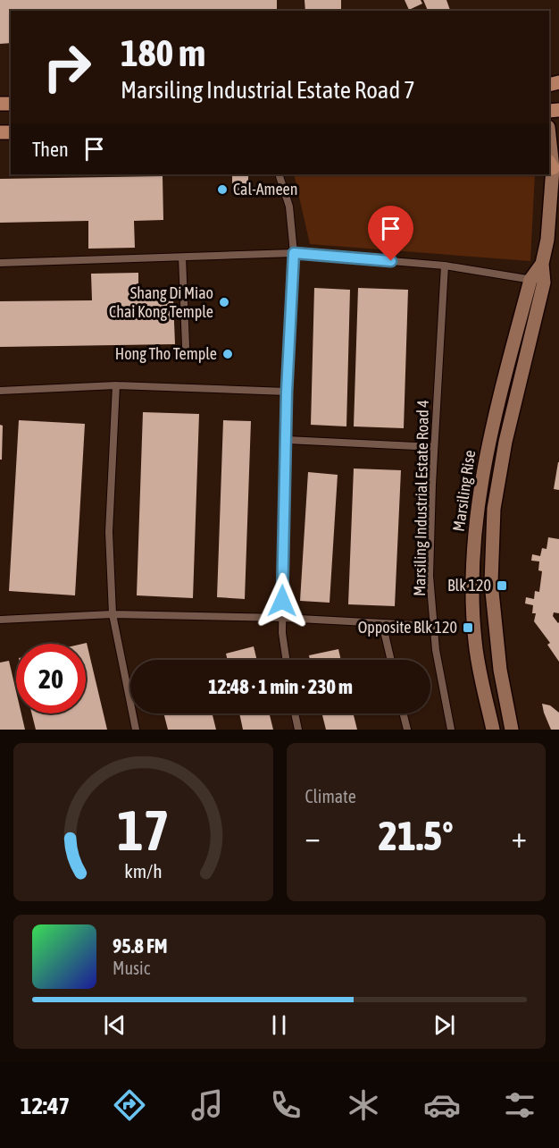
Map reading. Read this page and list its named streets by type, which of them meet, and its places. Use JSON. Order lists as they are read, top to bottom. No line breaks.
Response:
{"streets":{"street":["Marsiling Rise"],"lane":["Marsiling Industrial Estate Road 4"]},"places":{"other":["Cal-Ameen","Shang Di Miao Chai Kong Temple","Hong Tho Temple"],"transit":["Blk 120","Opposite Blk 120"]},"page":{"turn":["180 m","Marsiling Industrial Estate Road 7"],"then":"Then","limit":"20","trip":"12:48 · 1 min · 230 m","tile":"Climate","heat":["−","21.5°","+"],"song":["95.8 FM","Music"],"tabs":"12:47","gauge":["17","km/h"]}}
